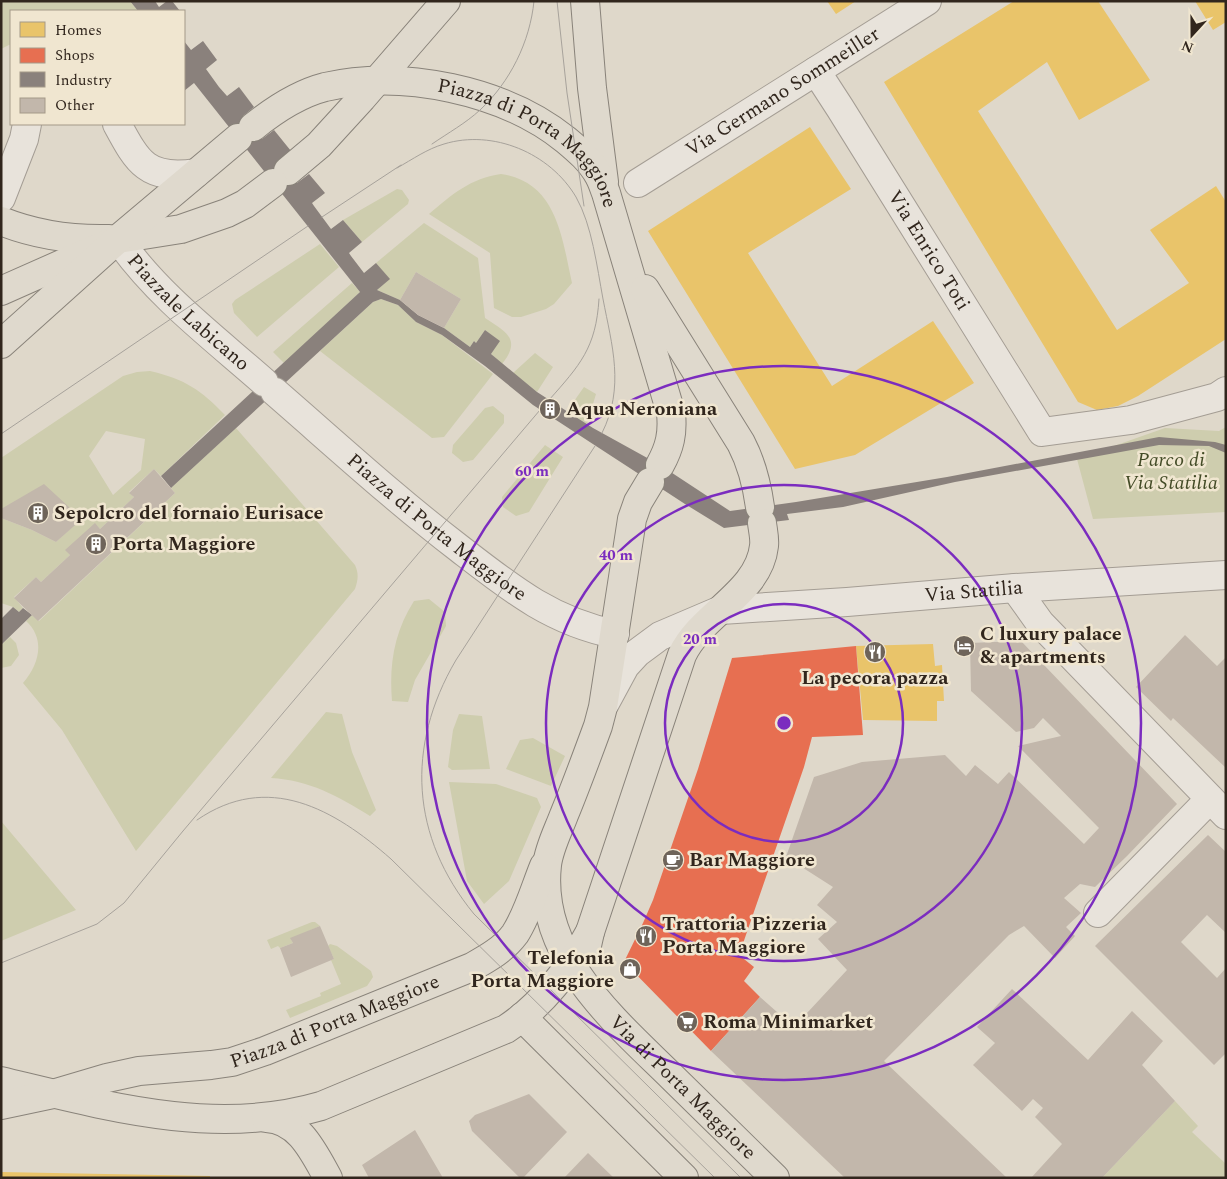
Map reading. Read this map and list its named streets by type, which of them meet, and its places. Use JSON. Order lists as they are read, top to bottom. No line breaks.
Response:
{"streets":{"main road":["Piazza di Porta Maggiore","Piazzale Labicano","Via di Porta Maggiore"],"street":["Via Germano Sommeiller","Via Enrico Toti","Via Statilia"]},"crossings":[["Via Germano Sommeiller","Via Enrico Toti"],["Piazza di Porta Maggiore","Piazzale Labicano"],["Piazza di Porta Maggiore","Via Statilia"],["Piazza di Porta Maggiore","Via di Porta Maggiore"]],"parks":["Parco di Via Statilia"],"places":{"building":["Aqua Neroniana","Sepolcro del fornaio Eurisace","Porta Maggiore"],"hotel":["C luxury palace & apartments"],"restaurant":["La pecora pazza","Trattoria Pizzeria Porta Maggiore"],"cafe":["Bar Maggiore"],"shop":["Telefonia Porta Maggiore"],"supermarket":["Roma Minimarket"]},"legend":["Homes","Shops","Industry","Other"],"north":"bottom","rings":["60 m","40 m","20 m"]}
